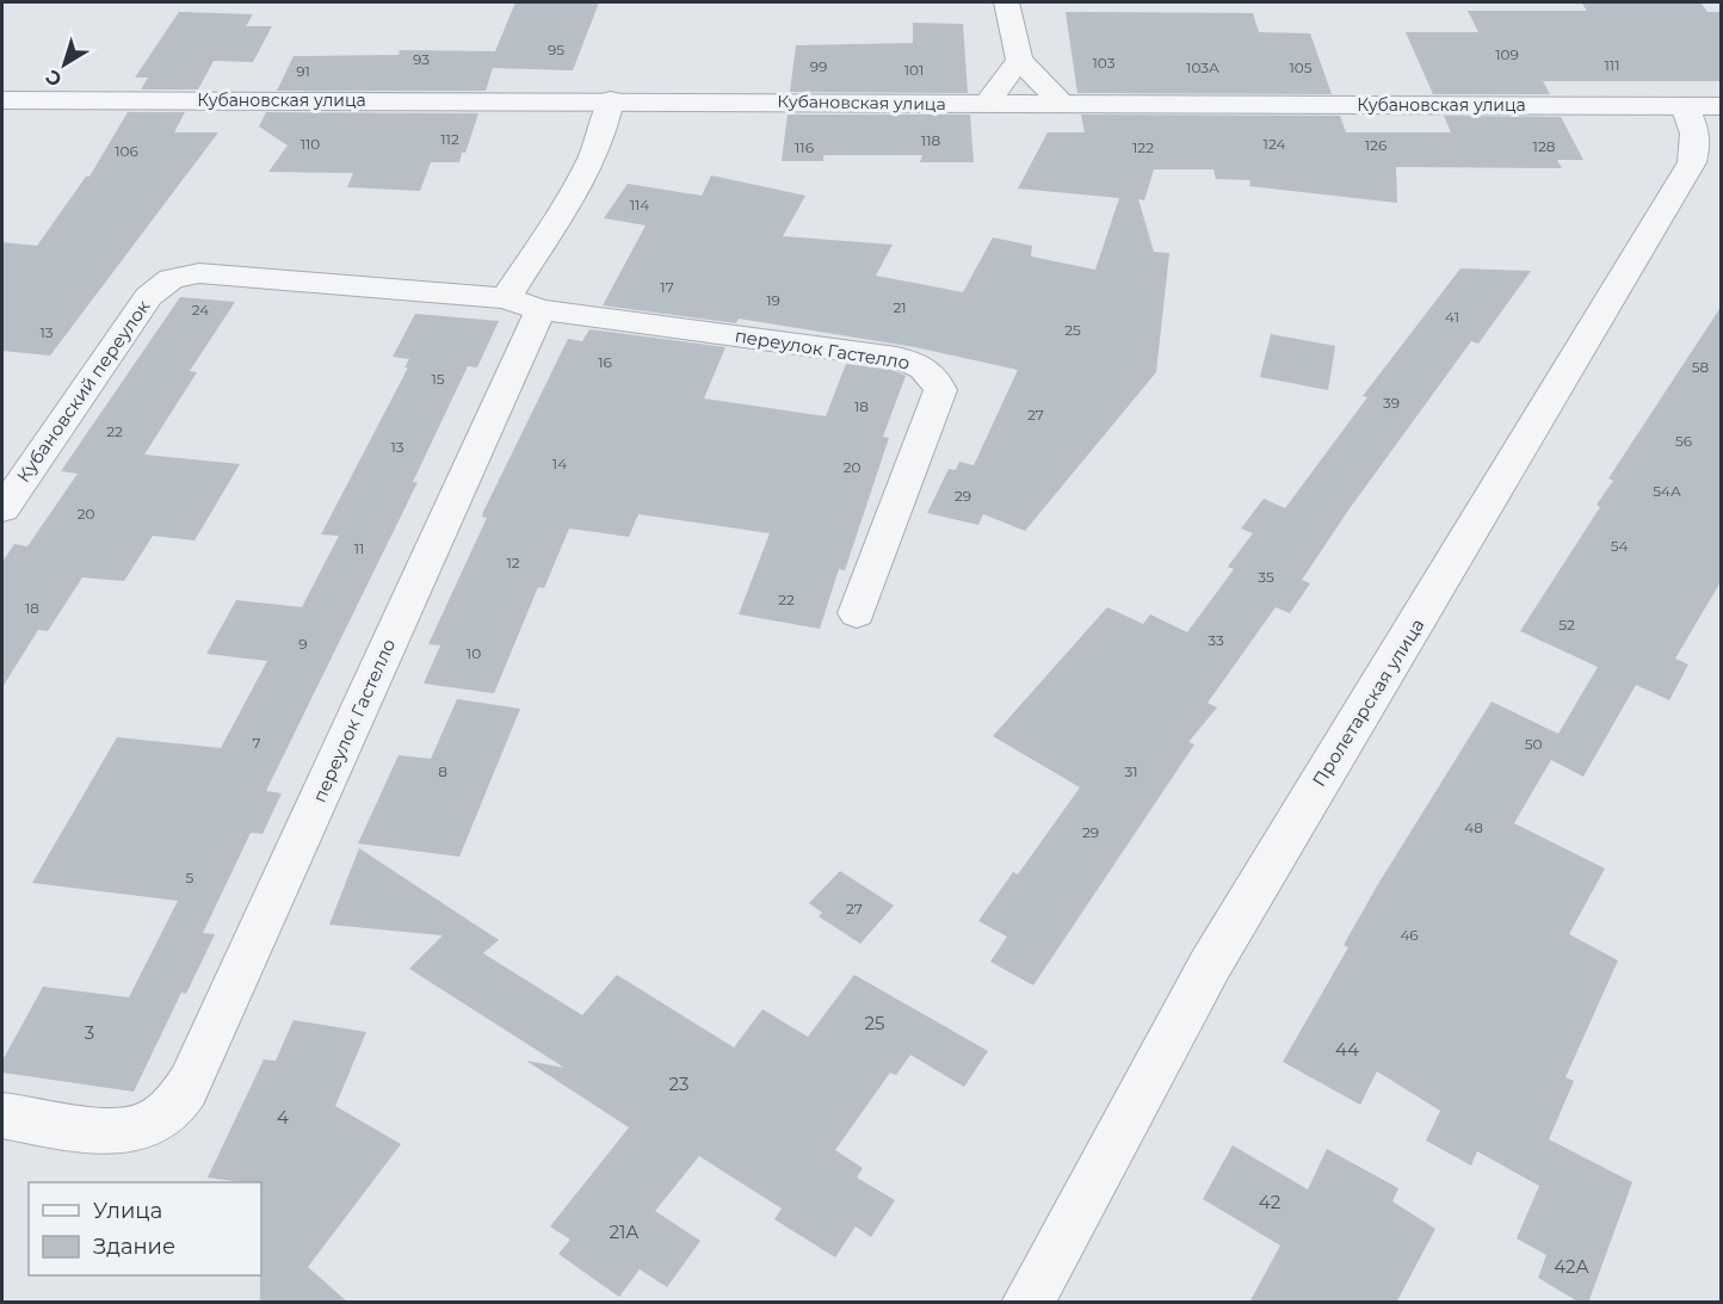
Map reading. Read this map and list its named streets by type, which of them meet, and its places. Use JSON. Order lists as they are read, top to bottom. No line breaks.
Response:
{"streets":{"street":["Кубановская улица","переулок Гастелло","Кубановский переулок","Пролетарская улица"]},"crossings":[["Кубановская улица","переулок Гастелло"],["Кубановская улица","Пролетарская улица"],["переулок Гастелло","Кубановский переулок"]],"house_numbers":["95","109","93","103","111","99","103А","105","101","91","112","118","110","124","126","128","116","122","106","114","17","19","21","24","41","25","13","16","58","15","39","18","27","22","56","13","14","20","54А","29","20","54","11","12","35","22","18","52","33","9","10","7","50","8","31","48","29","5","27","46","25","3","44","23","4","42","21А","42А"],"legend":["Улица","Здание"],"north":"bottom left"}
